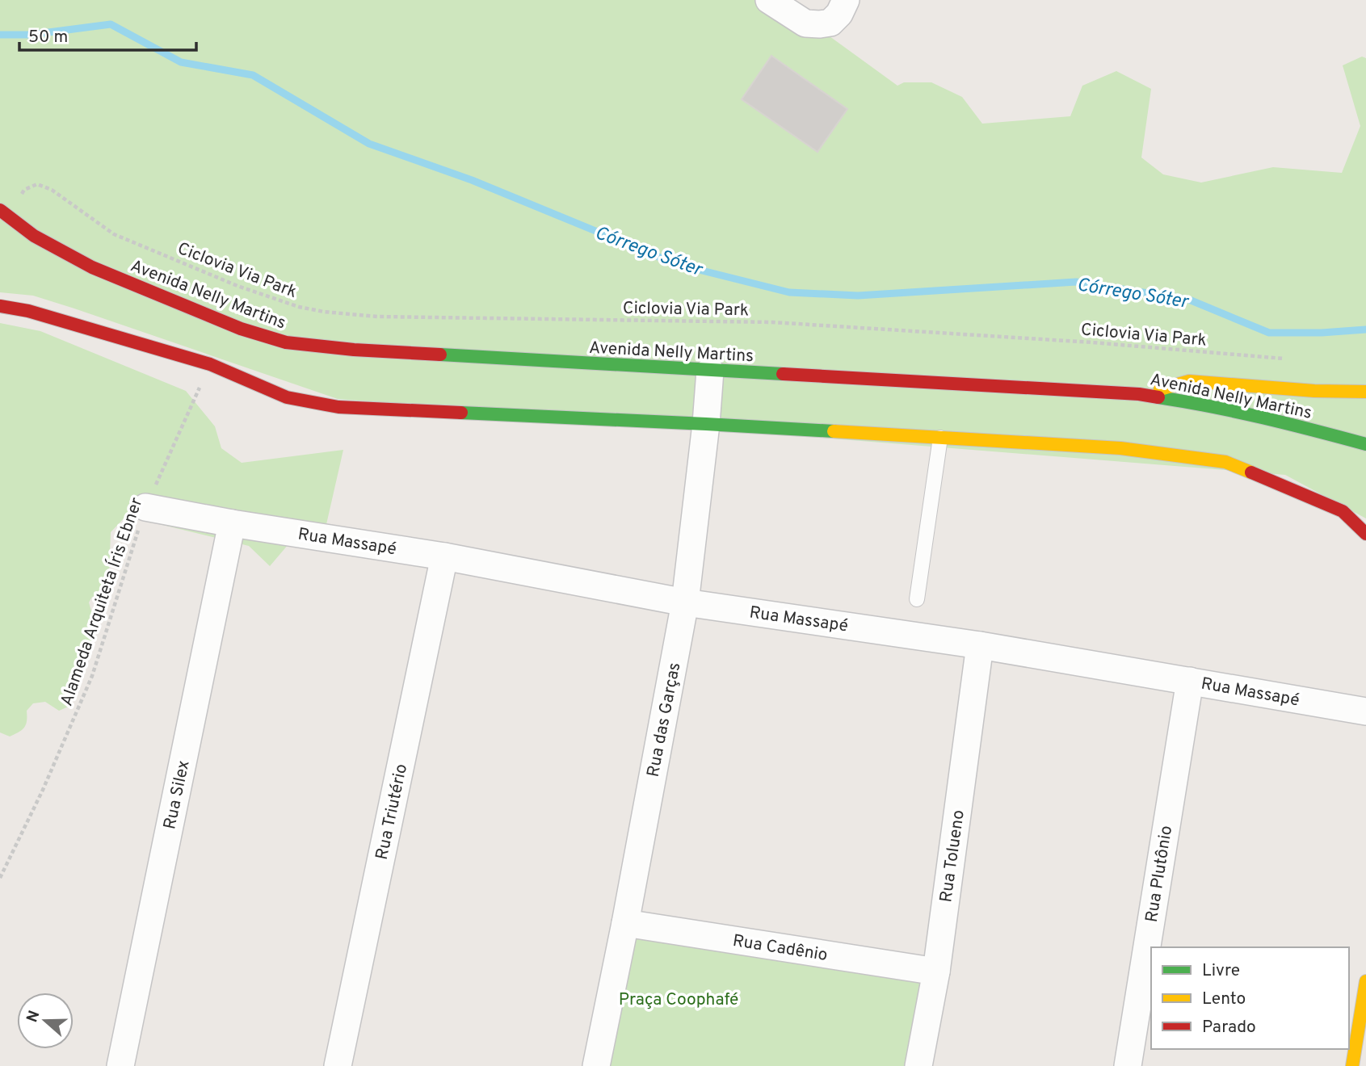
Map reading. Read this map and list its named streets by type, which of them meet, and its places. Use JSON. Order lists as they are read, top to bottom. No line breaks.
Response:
{"streets":{"main road":["Avenida Nelly Martins"],"street":["Rua Massapé","Rua das Garças","Rua Silex","Rua Triutério","Rua Tolueno","Rua Plutônio","Rua Cadênio"],"path":["Ciclovia Via Park","Alameda Arquiteta Íris Ebner"]},"crossings":[["Ciclovia Via Park","Avenida Nelly Martins"],["Avenida Nelly Martins","Rua das Garças"],["Rua Massapé","Alameda Arquiteta Íris Ebner"],["Rua Massapé","Rua das Garças"],["Rua Massapé","Rua Silex"],["Rua Massapé","Rua Triutério"],["Rua Massapé","Rua Tolueno"],["Rua Massapé","Rua Plutônio"],["Rua das Garças","Rua Cadênio"],["Rua Tolueno","Rua Cadênio"]],"water":["Córrego Sóter"],"parks":["Praça Coophafé"],"legend":["Livre","Lento","Parado"],"scale_bar":"50 m","north":"left"}
